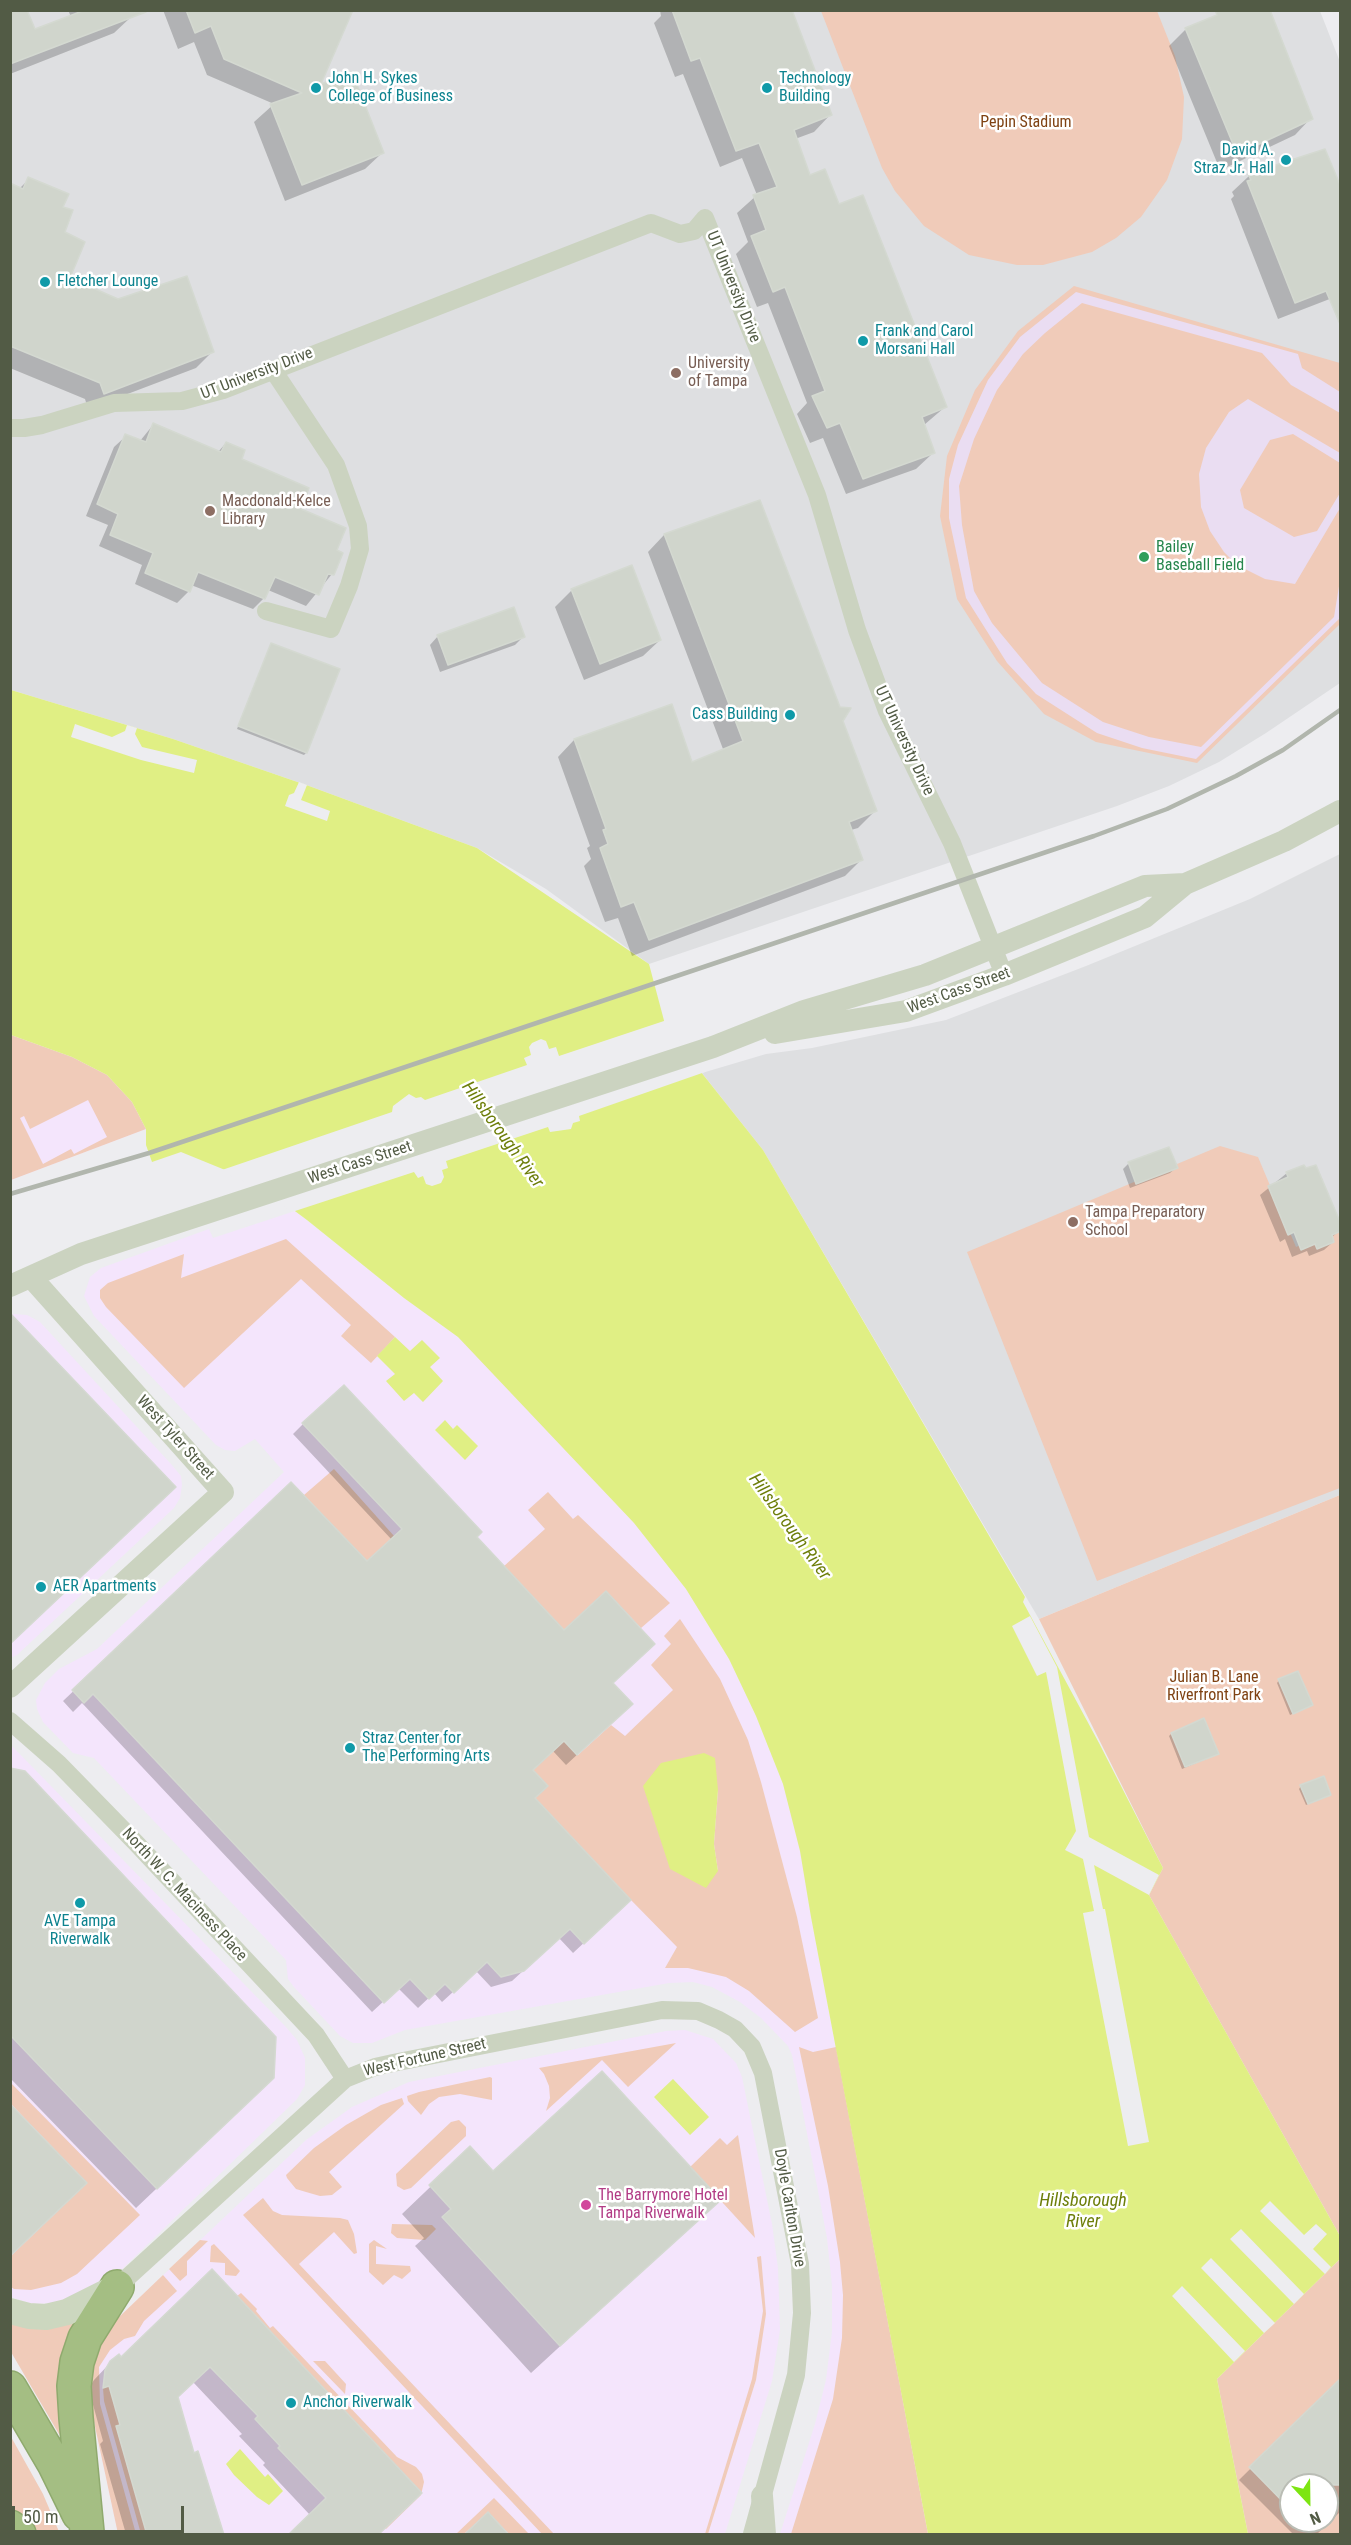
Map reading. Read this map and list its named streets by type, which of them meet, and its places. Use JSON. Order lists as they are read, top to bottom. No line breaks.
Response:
{"streets":{"street":["UT University Drive","West Cass Street","West Tyler Street","North W. C. Maciness Place","West Fortune Street","Doyle Carlton Drive"]},"crossings":[["UT University Drive","West Cass Street"],["West Cass Street","West Tyler Street"],["North W. C. Maciness Place","West Fortune Street"],["West Fortune Street","Doyle Carlton Drive"]],"water":["Hillsborough River"],"parks":["Pepin Stadium","Julian B. Lane Riverfront Park"],"places":["John H. Sykes College of Business","Technology Building","David A. Straz Jr. Hall","Fletcher Lounge","Frank and Carol Morsani Hall","University of Tampa","Macdonald-Kelce Library","Bailey Baseball Field","Cass Building","Tampa Preparatory School","AER Apartments","Straz Center for The Performing Arts","AVE Tampa Riverwalk","The Barrymore Hotel Tampa Riverwalk","Anchor Riverwalk"],"scale_bar":"50 m","north":"bottom"}
